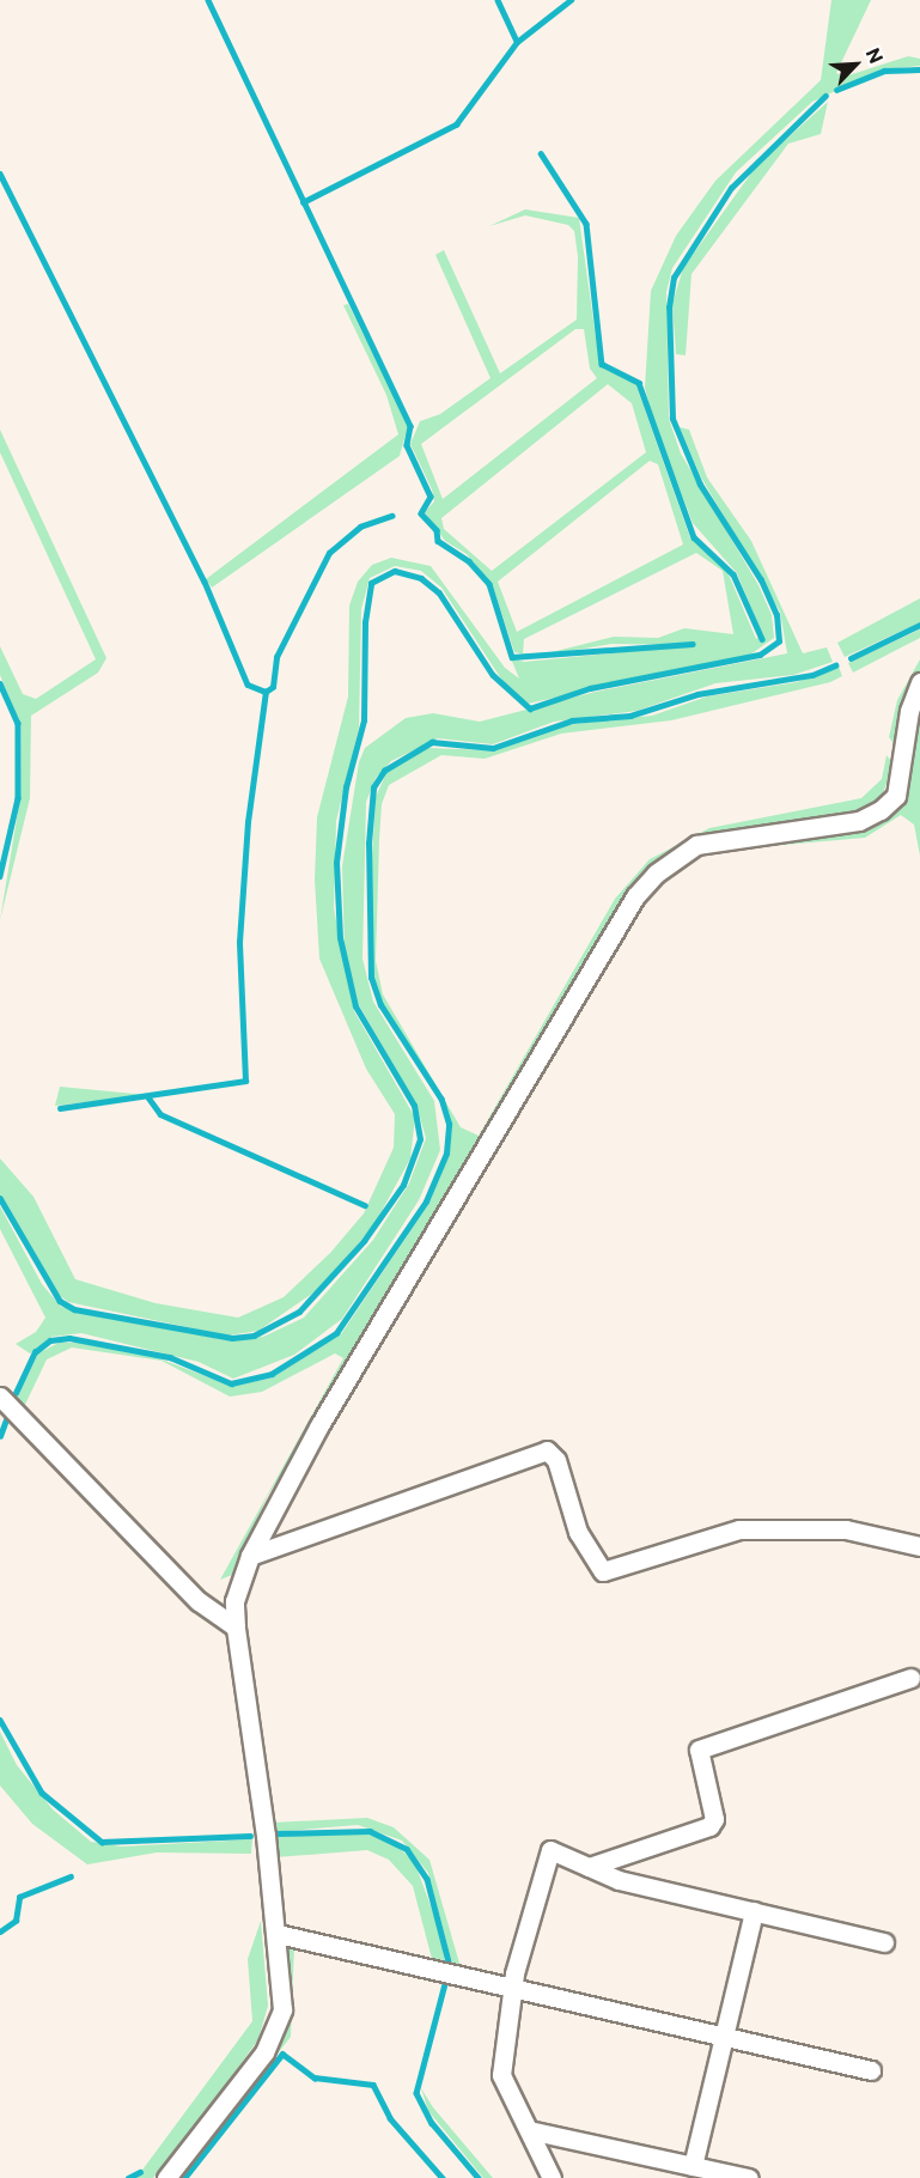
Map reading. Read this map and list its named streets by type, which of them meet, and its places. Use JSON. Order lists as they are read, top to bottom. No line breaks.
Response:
{"north":"top right"}
